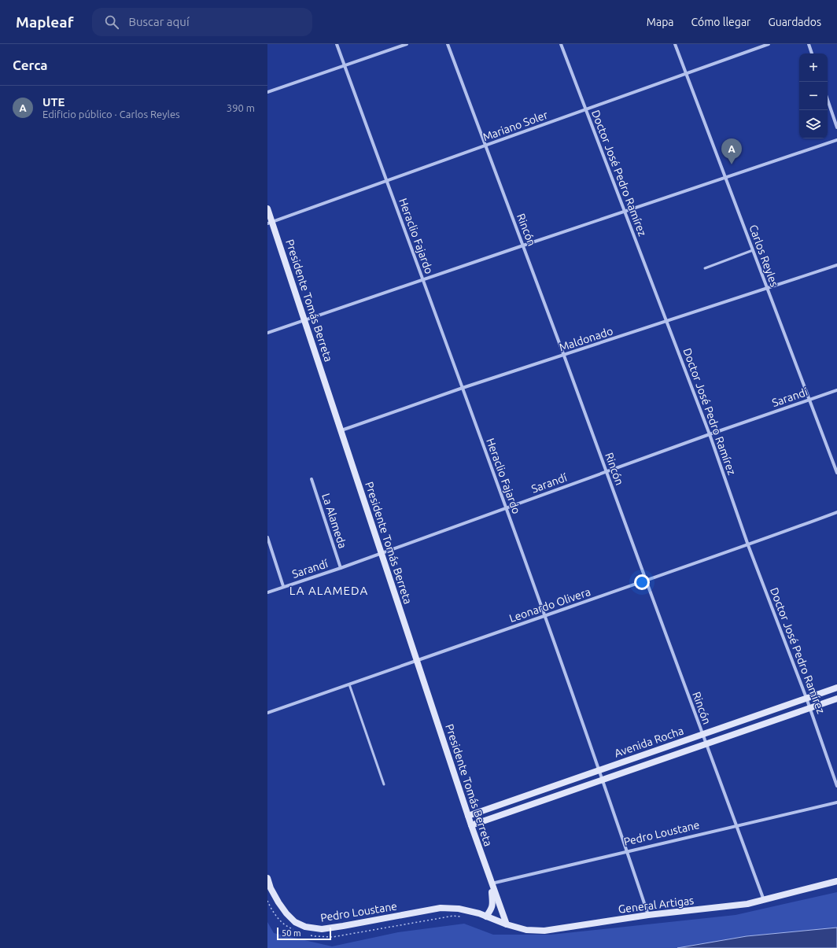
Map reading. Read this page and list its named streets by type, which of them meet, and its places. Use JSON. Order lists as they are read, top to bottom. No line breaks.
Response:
{"streets":{"street":["Mariano Soler","Doctor José Pedro Ramírez","Rincón","Heraclio Fajardo","Carlos Reyles","Presidente Tomás Berreta","Maldonado","Sarandí","La Alameda","Leonardo Olivera","Avenida Rocha","Pedro Loustane","General Artigas"]},"crossings":[["Mariano Soler","Doctor José Pedro Ramírez"],["Mariano Soler","Rincón"],["Mariano Soler","Heraclio Fajardo"],["Mariano Soler","Carlos Reyles"],["Mariano Soler","Presidente Tomás Berreta"],["Doctor José Pedro Ramírez","Maldonado"],["Doctor José Pedro Ramírez","Sarandí"],["Doctor José Pedro Ramírez","Leonardo Olivera"],["Doctor José Pedro Ramírez","Avenida Rocha"],["Rincón","Maldonado"],["Rincón","Sarandí"],["Rincón","Leonardo Olivera"],["Rincón","Avenida Rocha"],["Rincón","Pedro Loustane"],["Rincón","General Artigas"],["Heraclio Fajardo","Maldonado"],["Heraclio Fajardo","Sarandí"],["Heraclio Fajardo","Leonardo Olivera"],["Heraclio Fajardo","Avenida Rocha"],["Heraclio Fajardo","Pedro Loustane"],["Heraclio Fajardo","General Artigas"],["Carlos Reyles","Maldonado"],["Carlos Reyles","Sarandí"],["Presidente Tomás Berreta","Maldonado"],["Presidente Tomás Berreta","Sarandí"],["Presidente Tomás Berreta","Leonardo Olivera"],["Presidente Tomás Berreta","Avenida Rocha"],["Presidente Tomás Berreta","Pedro Loustane"],["Presidente Tomás Berreta","General Artigas"],["Sarandí","La Alameda"],["Pedro Loustane","General Artigas"]],"districts":["LA ALAMEDA"],"scale_bar":"50 m","page":{"header":"Mapleaf","search":"Buscar aquí","nav":["Mapa","Cómo llegar","Guardados"],"heading":"Cerca","map_buttons":["+","−"],"list":[{"mark":"A","name":"UTE","note":"Edificio público · Carlos Reyles","value":"390 m"}],"pins":"A","scale":"50 m"}}
